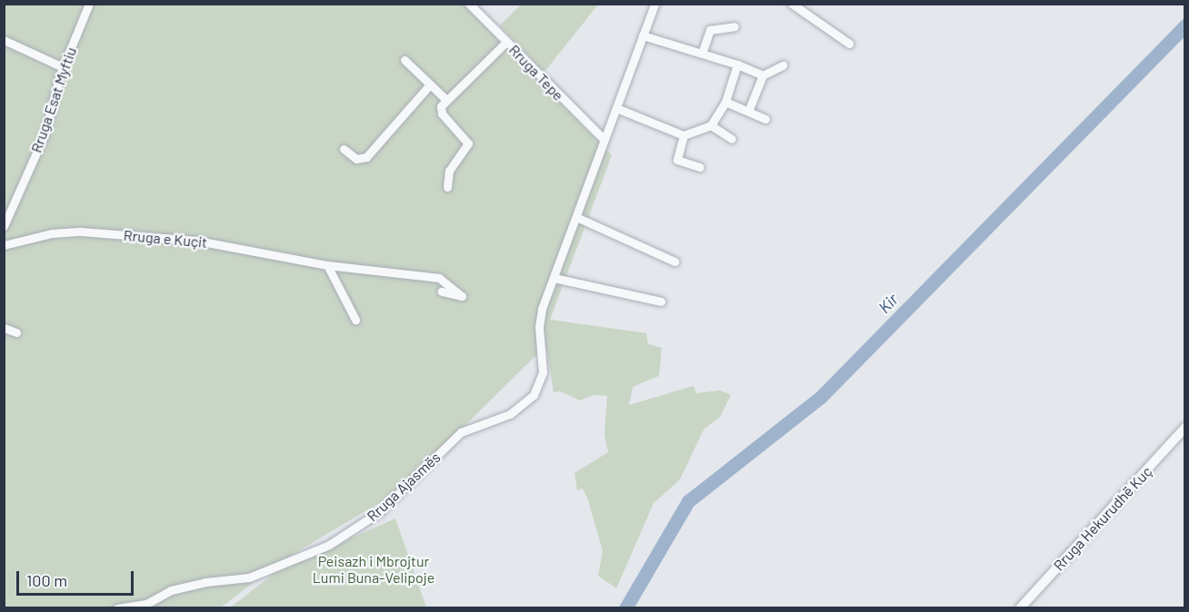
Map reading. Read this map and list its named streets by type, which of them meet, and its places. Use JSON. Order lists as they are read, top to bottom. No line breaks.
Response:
{"streets":{"street":["Rruga Tepe","Rruga Esat Myftiu","Rruga e Kuçit","Rruga Ajasmës","Rruga Hekurudhë Kuç"]},"water":["Kir"],"parks":["Peisazh i Mbrojtur Lumi Buna-Velipoje"],"scale_bar":"100 m"}
